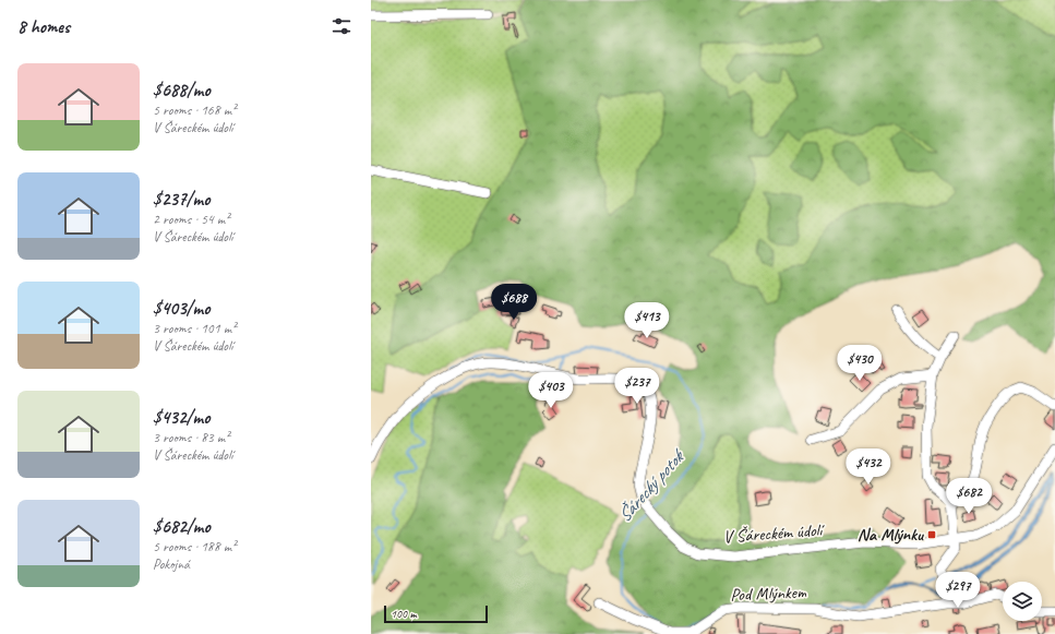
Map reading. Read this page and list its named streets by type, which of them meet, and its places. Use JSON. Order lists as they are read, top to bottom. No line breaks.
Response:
{"streets":{"street":["V Šáreckém údolí","Pod Mlýnkem"]},"water":["Šárecký potok"],"places":{"transit":["Na Mlýnku"]},"scale_bar":"100 m","page":{"heading":"8 homes","list":[{"name":"$688/mo","note":"5 rooms · 168 m² · V Šáreckém údolí"},{"name":"$237/mo","note":"2 rooms · 54 m² · V Šáreckém údolí"},{"name":"$403/mo","note":"3 rooms · 101 m² · V Šáreckém údolí"},{"name":"$432/mo","note":"3 rooms · 83 m² · V Šáreckém údolí"},{"name":"$682/mo","note":"5 rooms · 188 m² · Pokojná"}],"price":["$688","$413","$430","$237","$403","$432","$682","$297"],"scale":"100 m"}}
